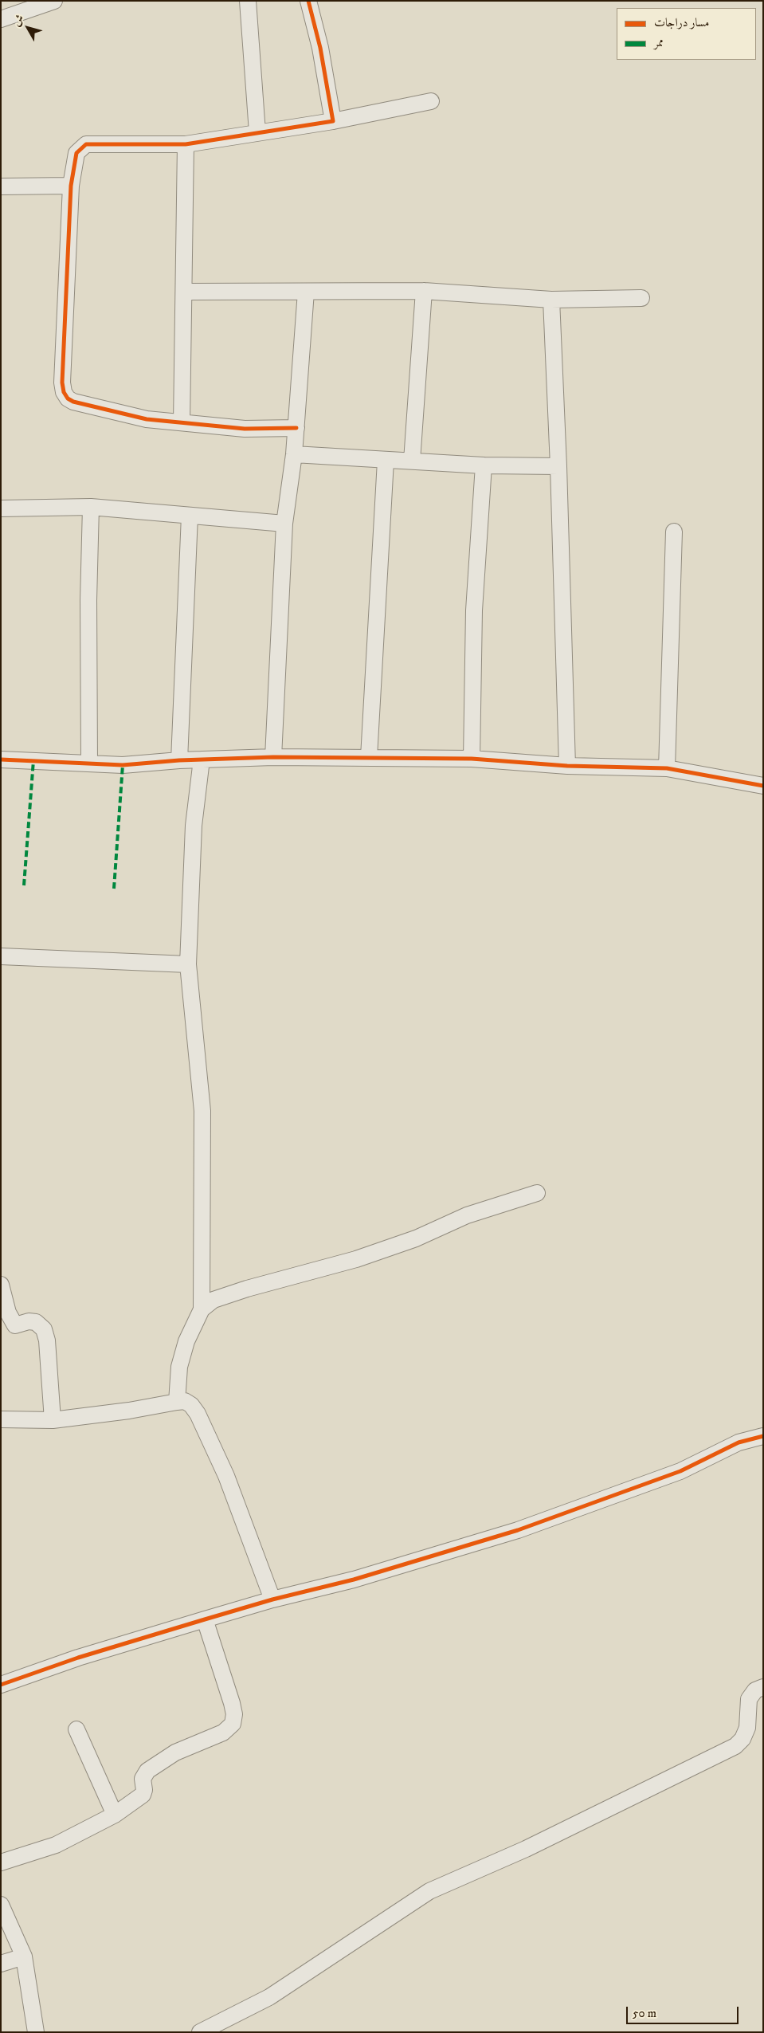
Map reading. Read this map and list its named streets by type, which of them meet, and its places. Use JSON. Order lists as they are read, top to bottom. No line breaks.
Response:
{"legend":["مسار دراجات","ممر"],"scale_bar":"50 m","north":"top left"}
